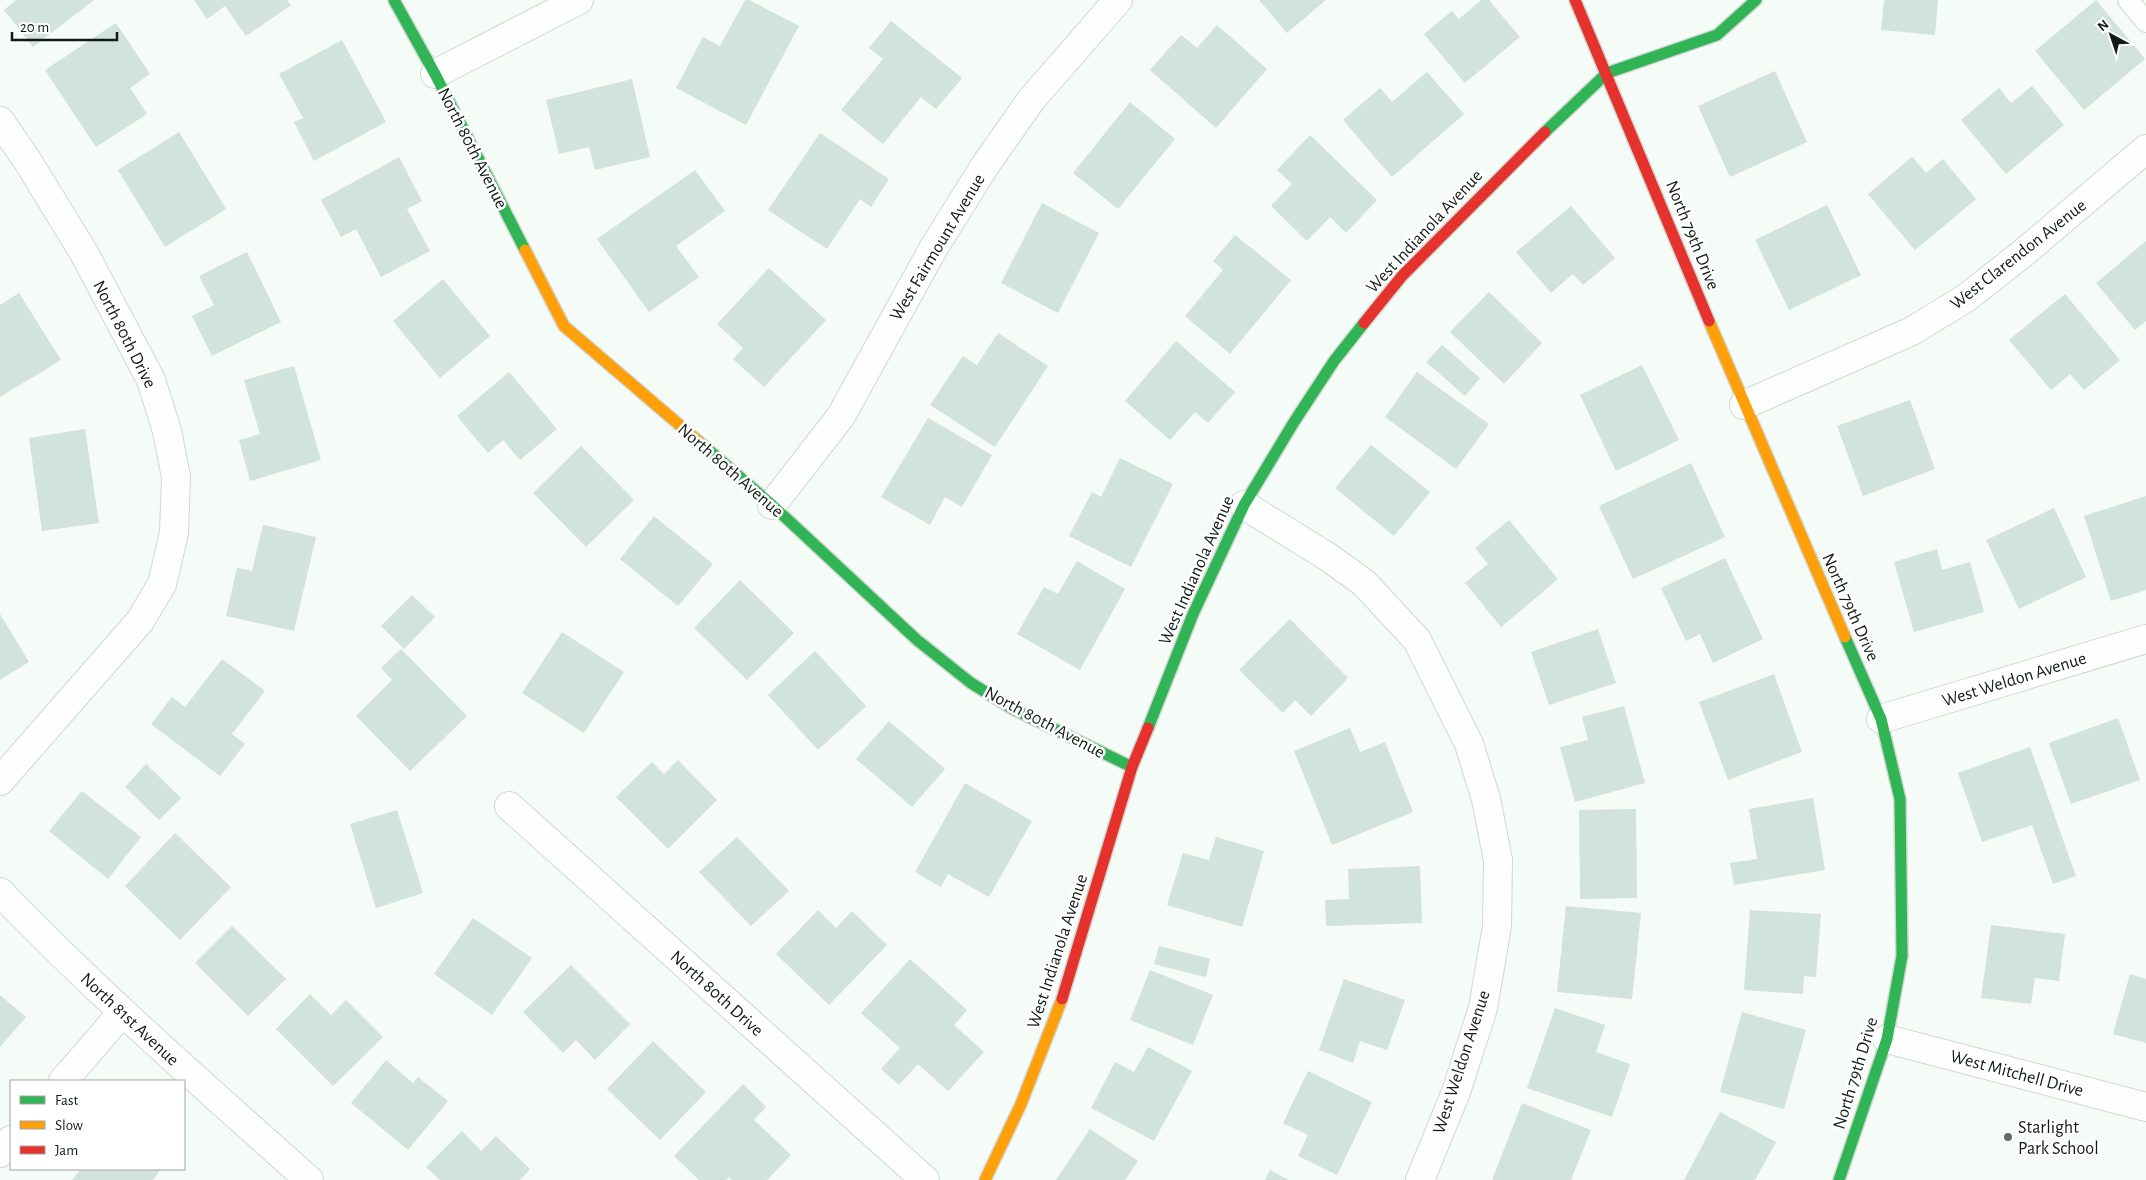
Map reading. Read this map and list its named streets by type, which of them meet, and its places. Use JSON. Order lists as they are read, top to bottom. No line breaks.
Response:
{"streets":{"street":["North 80th Avenue","West Indianola Avenue","North 79th Drive","West Fairmount Avenue","West Clarendon Avenue","North 80th Drive","West Weldon Avenue","North 81st Avenue","West Mitchell Drive"]},"crossings":[["North 80th Avenue","West Indianola Avenue"],["North 80th Avenue","West Fairmount Avenue"],["West Indianola Avenue","North 79th Drive"],["West Indianola Avenue","West Weldon Avenue"],["North 79th Drive","West Clarendon Avenue"],["North 79th Drive","West Weldon Avenue"],["North 79th Drive","West Mitchell Drive"]],"places":["Starlight Park School"],"legend":["Fast","Slow","Jam"],"scale_bar":"20 m","north":"top left"}
